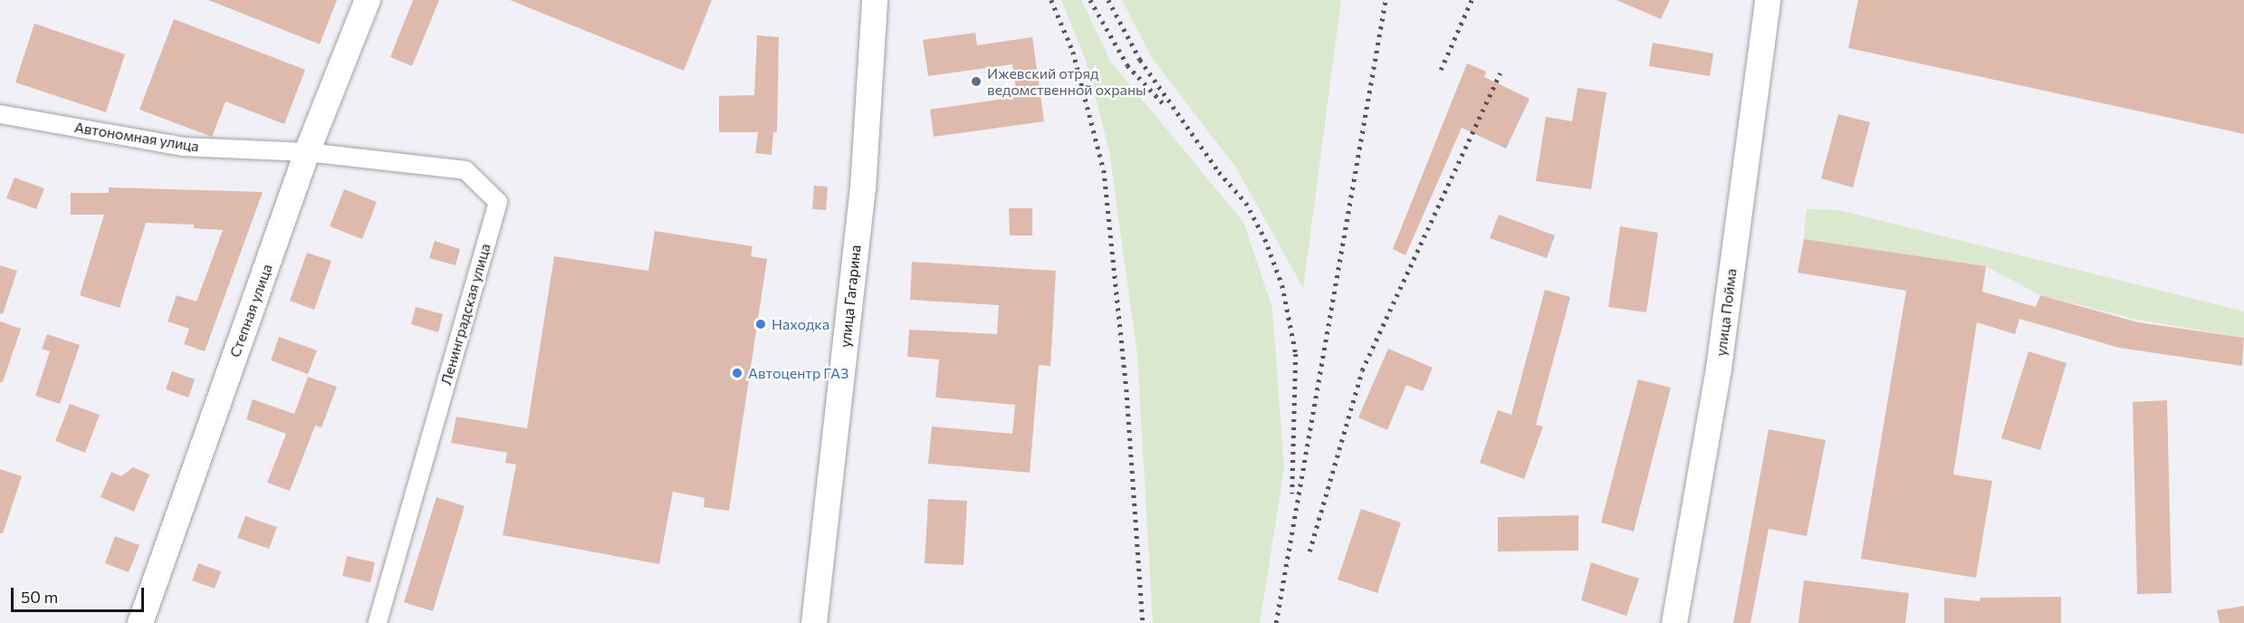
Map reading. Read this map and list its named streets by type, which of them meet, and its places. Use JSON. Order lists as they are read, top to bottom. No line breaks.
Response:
{"streets":{"street":["Автономная улица","улица Гагарина","Степная улица","улица Пойма","Ленинградская улица"]},"crossings":[["Автономная улица","Степная улица"],["Автономная улица","Ленинградская улица"],["Степная улица","Ленинградская улица"]],"places":["Ижевский отряд ведомственной охраны","Находка","Автоцентр ГАЗ"],"scale_bar":"50 m"}
